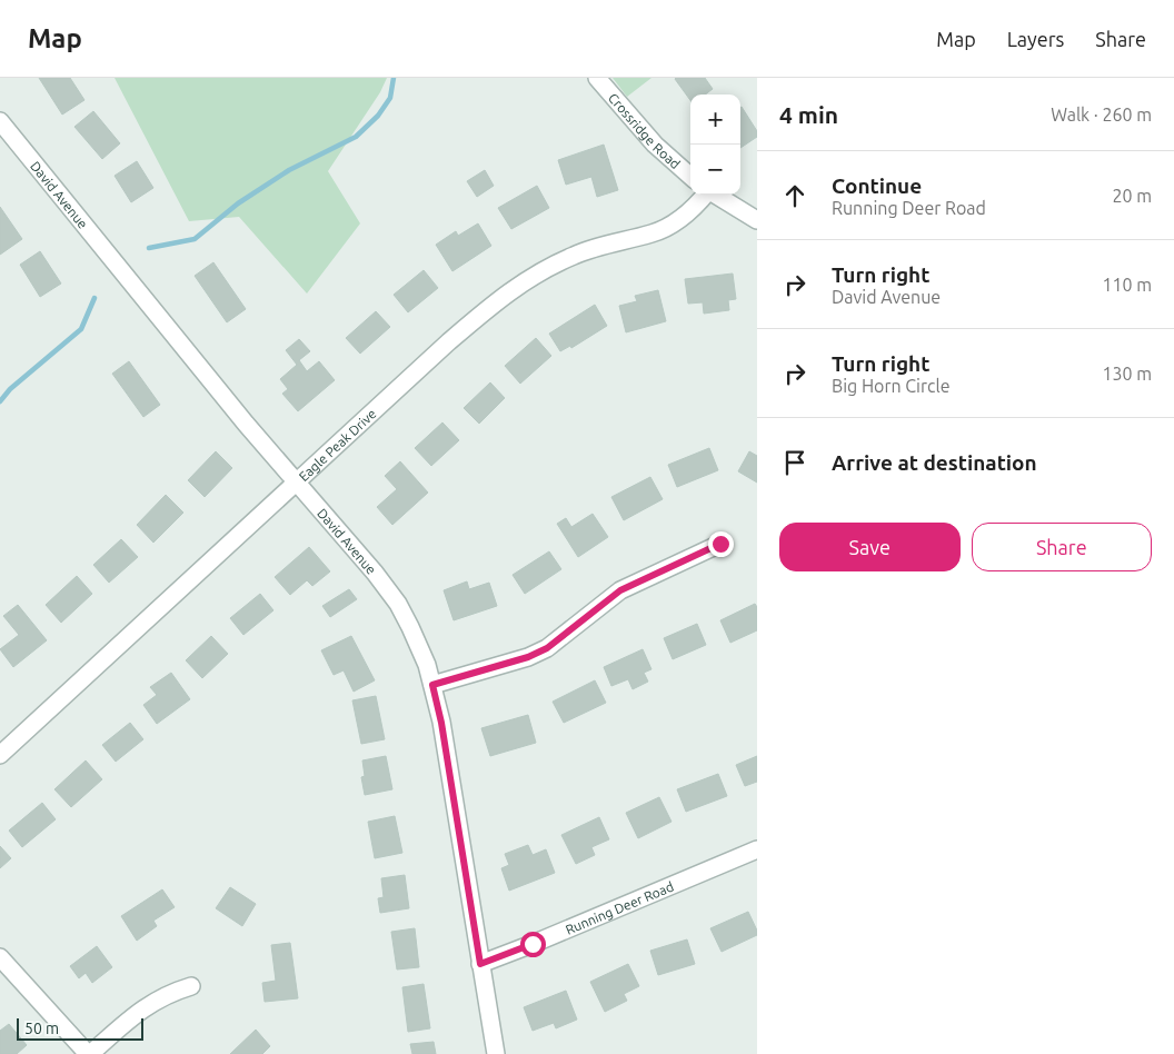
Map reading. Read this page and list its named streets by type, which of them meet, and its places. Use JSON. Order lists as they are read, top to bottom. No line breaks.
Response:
{"streets":{"street":["Crossridge Road","David Avenue","Eagle Peak Drive","Running Deer Road"]},"crossings":[["David Avenue","Eagle Peak Drive"],["David Avenue","Running Deer Road"]],"scale_bar":"50 m","page":{"header":"Map","nav":["Map","Layers","Share"],"heading":["4 min","Walk · 260 m"],"map_buttons":["+","−"],"list":[["Continue","Running Deer Road","20 m"],["Turn right","David Avenue","110 m"],["Turn right","Big Horn Circle","130 m"],"Arrive at destination"],"buttons":["Save","Share"],"scale":"50 m"}}
